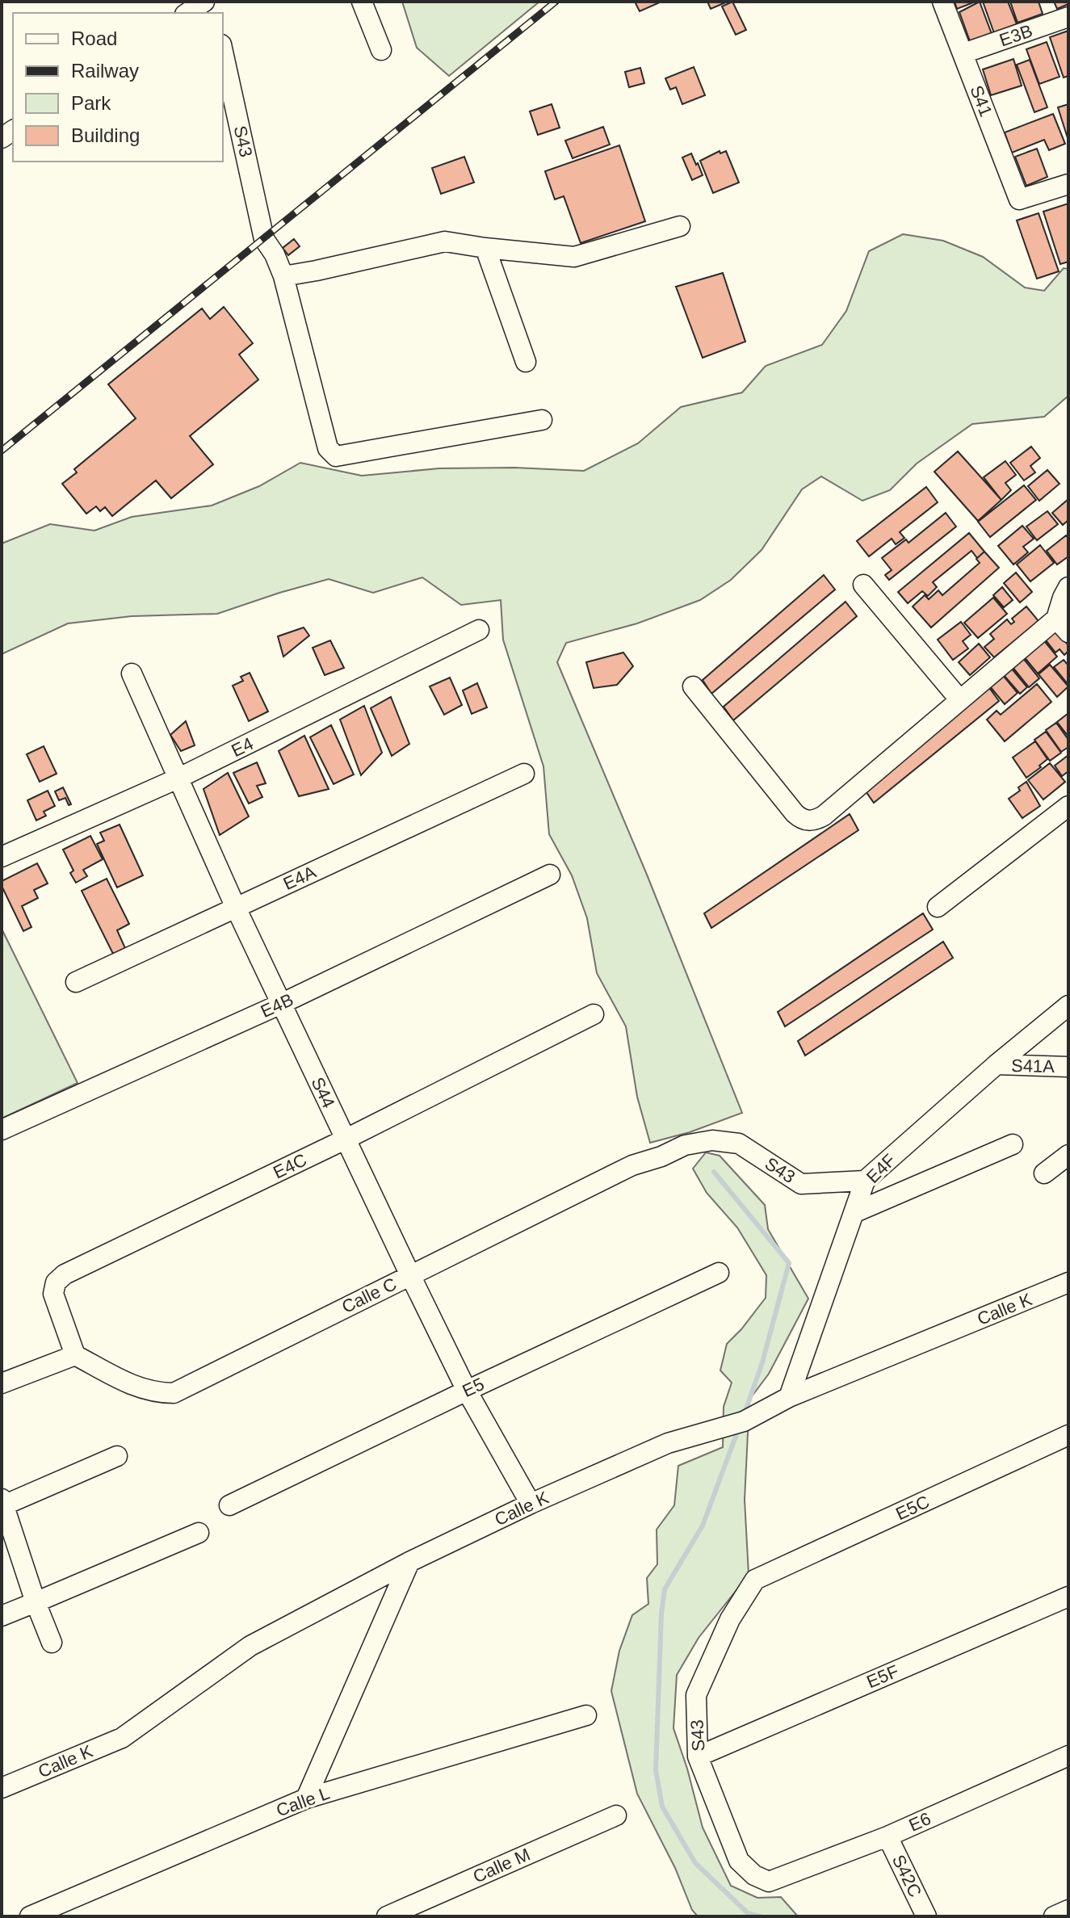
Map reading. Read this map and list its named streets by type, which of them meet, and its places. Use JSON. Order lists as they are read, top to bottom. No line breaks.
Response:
{"streets":{"street":["E3B","S41","S43","E4","E4A","E4B","S41A","S44","E4C","E4F","Calle C","Calle K","E5","E5C","E5F","Calle L","E6","Calle M","S42C"]},"crossings":[["E3B","S41"],["S43","E4F"],["S43","Calle C"],["S43","E5C"],["S43","E5F"],["S43","E6"],["E4","S44"],["E4A","S44"],["E4B","S44"],["S41A","E4F"],["S44","E4C"],["S44","Calle C"],["S44","Calle K"],["S44","E5"],["E4C","Calle C"],["E4F","Calle K"],["E6","S42C"]],"legend":["Road","Railway","Park","Building"]}
